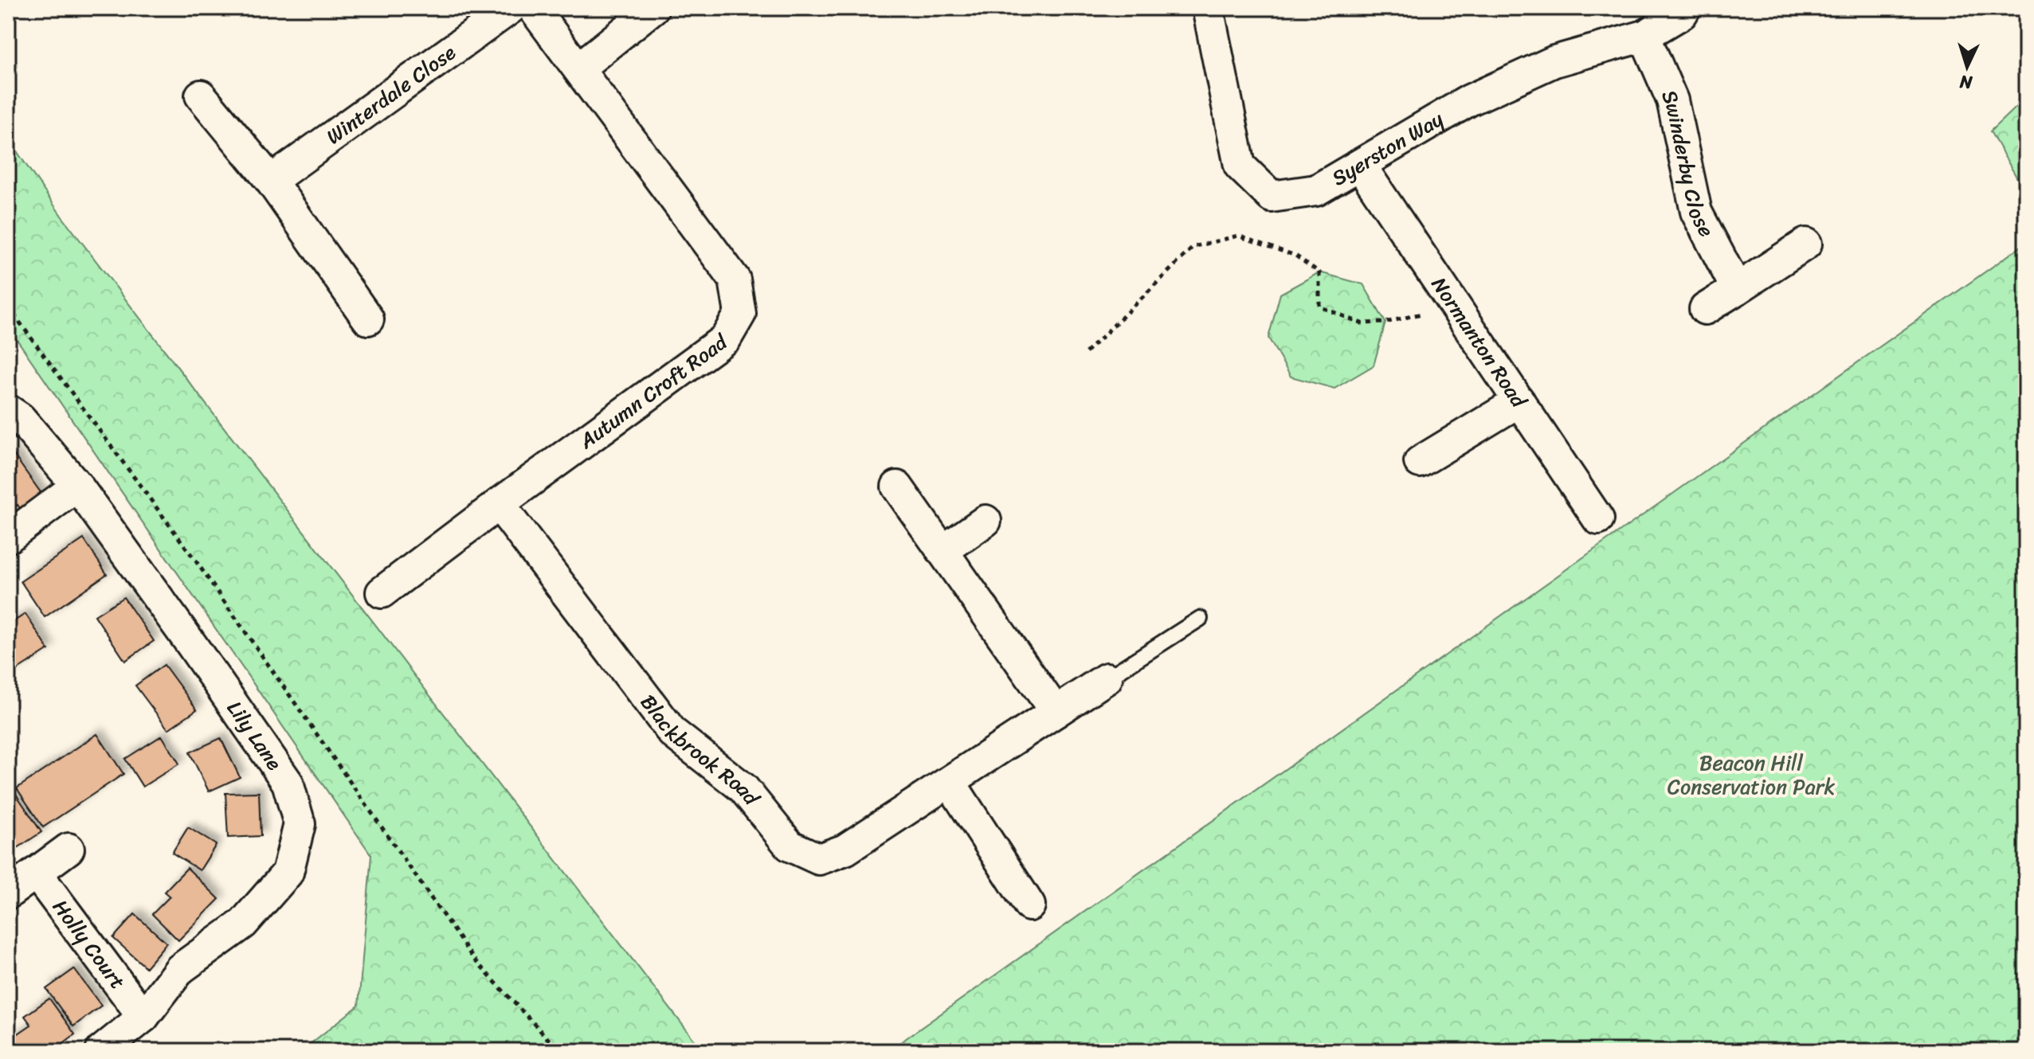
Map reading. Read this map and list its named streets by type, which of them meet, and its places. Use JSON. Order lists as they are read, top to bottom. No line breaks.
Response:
{"streets":{"street":["Winterdale Close","Syerston Way","Swinderby Close","Normanton Road","Autumn Croft Road","Lily Lane","Blackbrook Road","Holly Court"]},"crossings":[["Syerston Way","Swinderby Close"],["Syerston Way","Normanton Road"],["Autumn Croft Road","Blackbrook Road"],["Lily Lane","Holly Court"]],"parks":["Beacon Hill Conservation Park"],"north":"bottom"}
